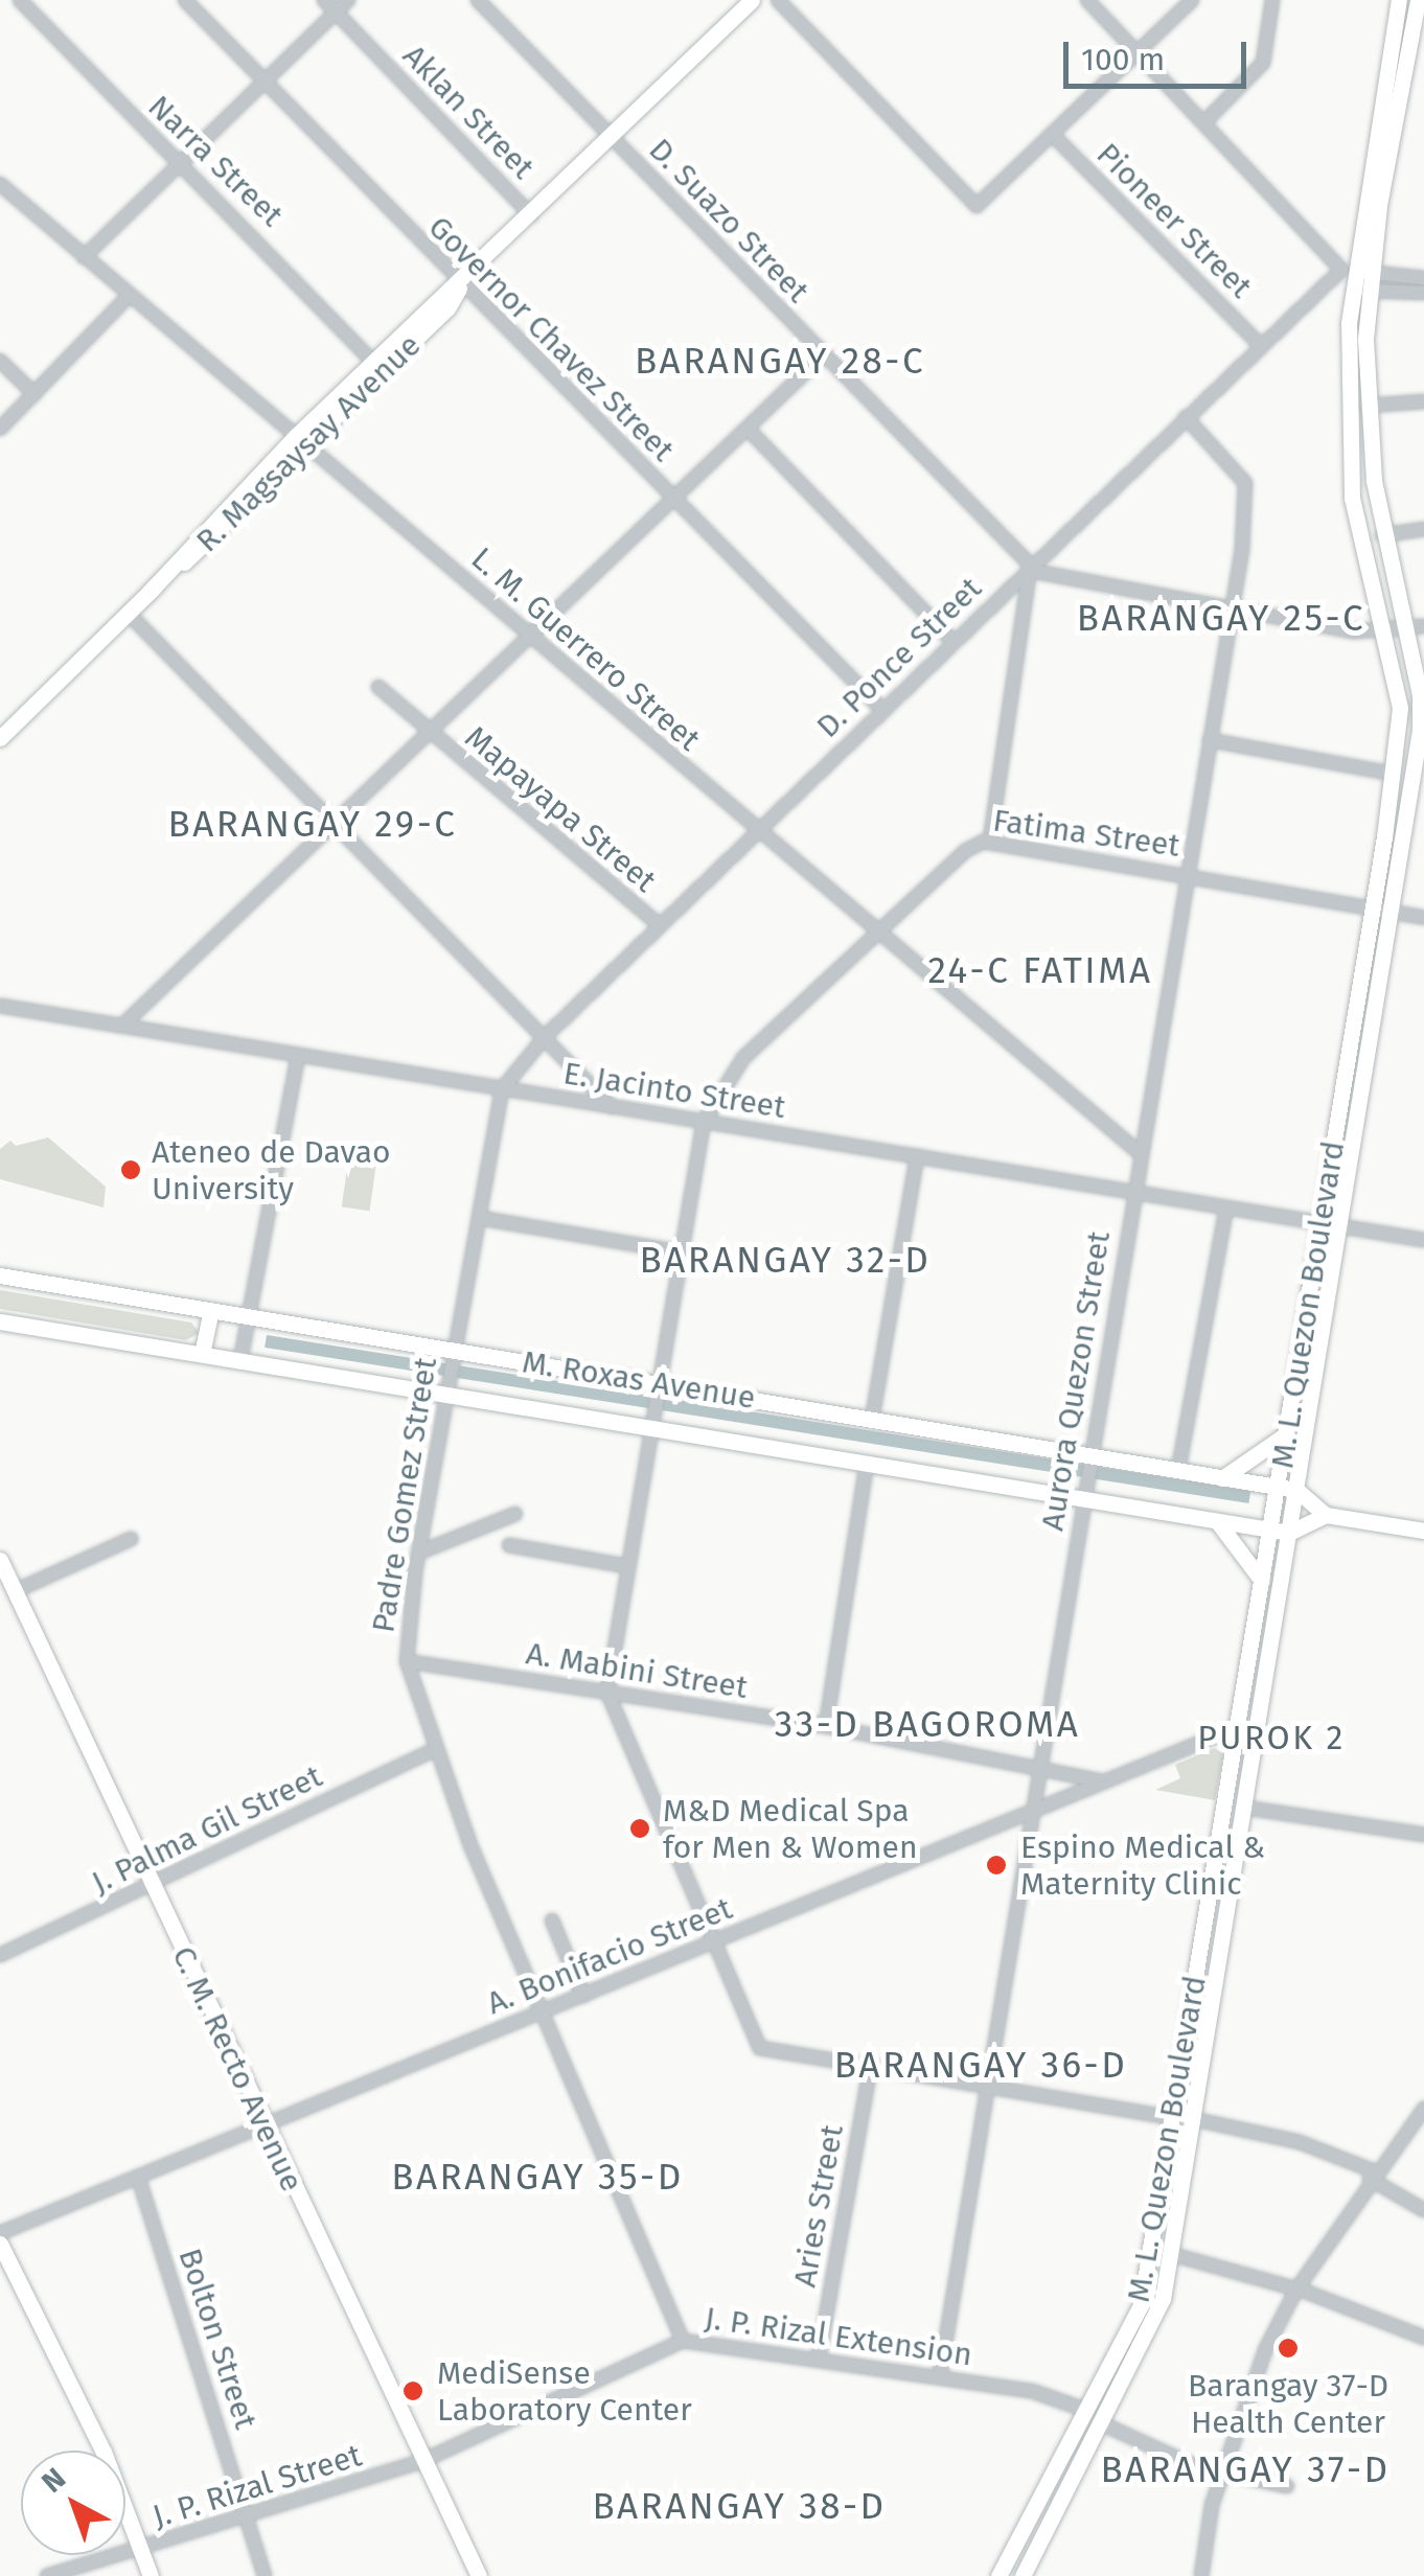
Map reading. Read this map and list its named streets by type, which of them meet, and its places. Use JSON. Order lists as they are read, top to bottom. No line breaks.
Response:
{"streets":{"main road":["R. Magsaysay Avenue","M. L. Quezon Boulevard","M. Roxas Avenue","C. M. Recto Avenue"],"street":["Aklan Street","Narra Street","D. Suazo Street","Pioneer Street","Governor Chavez Street","L. M. Guerrero Street","D. Ponce Street","Mapayapa Street","Fatima Street","E. Jacinto Street","Aurora Quezon Street","Padre Gomez Street","A. Mabini Street","J. Palma Gil Street","A. Bonifacio Street","Aries Street","J. P. Rizal Extension","Bolton Street","J. P. Rizal Street"]},"crossings":[["Aklan Street","R. Magsaysay Avenue"],["Narra Street","R. Magsaysay Avenue"],["D. Suazo Street","R. Magsaysay Avenue"],["D. Suazo Street","D. Ponce Street"],["Pioneer Street","D. Ponce Street"],["Governor Chavez Street","R. Magsaysay Avenue"],["Governor Chavez Street","D. Ponce Street"],["R. Magsaysay Avenue","L. M. Guerrero Street"],["L. M. Guerrero Street","D. Ponce Street"],["L. M. Guerrero Street","Fatima Street"],["L. M. Guerrero Street","Aurora Quezon Street"],["D. Ponce Street","Mapayapa Street"],["D. Ponce Street","E. Jacinto Street"],["D. Ponce Street","M. L. Quezon Boulevard"],["D. Ponce Street","Aurora Quezon Street"],["D. Ponce Street","Padre Gomez Street"],["Fatima Street","E. Jacinto Street"],["Fatima Street","M. L. Quezon Boulevard"],["Fatima Street","Aurora Quezon Street"],["E. Jacinto Street","M. L. Quezon Boulevard"],["E. Jacinto Street","Aurora Quezon Street"],["E. Jacinto Street","Padre Gomez Street"],["M. L. Quezon Boulevard","M. Roxas Avenue"],["M. L. Quezon Boulevard","A. Bonifacio Street"],["M. L. Quezon Boulevard","J. P. Rizal Extension"],["M. Roxas Avenue","Aurora Quezon Street"],["M. Roxas Avenue","Padre Gomez Street"],["Aurora Quezon Street","A. Mabini Street"],["Aurora Quezon Street","A. Bonifacio Street"],["Aurora Quezon Street","J. P. Rizal Extension"],["Padre Gomez Street","A. Mabini Street"],["Padre Gomez Street","J. Palma Gil Street"],["Padre Gomez Street","A. Bonifacio Street"],["Padre Gomez Street","J. P. Rizal Extension"],["A. Mabini Street","A. Bonifacio Street"],["J. Palma Gil Street","C. M. Recto Avenue"],["A. Bonifacio Street","C. M. Recto Avenue"],["A. Bonifacio Street","Bolton Street"],["C. M. Recto Avenue","J. P. Rizal Extension"],["C. M. Recto Avenue","J. P. Rizal Street"],["Aries Street","J. P. Rizal Extension"],["J. P. Rizal Extension","J. P. Rizal Street"],["Bolton Street","J. P. Rizal Street"]],"districts":["BARANGAY 28-C","BARANGAY 25-C","BARANGAY 29-C","24-C FATIMA","BARANGAY 32-D","33-D BAGOROMA","PUROK 2","BARANGAY 36-D","BARANGAY 35-D","BARANGAY 37-D","BARANGAY 38-D"],"places":["Ateneo de Davao University","M&D Medical Spa for Men & Women","Espino Medical & Maternity Clinic","Barangay 37-D Health Center","MediSense Laboratory Center"],"scale_bar":"100 m","north":"top left"}
